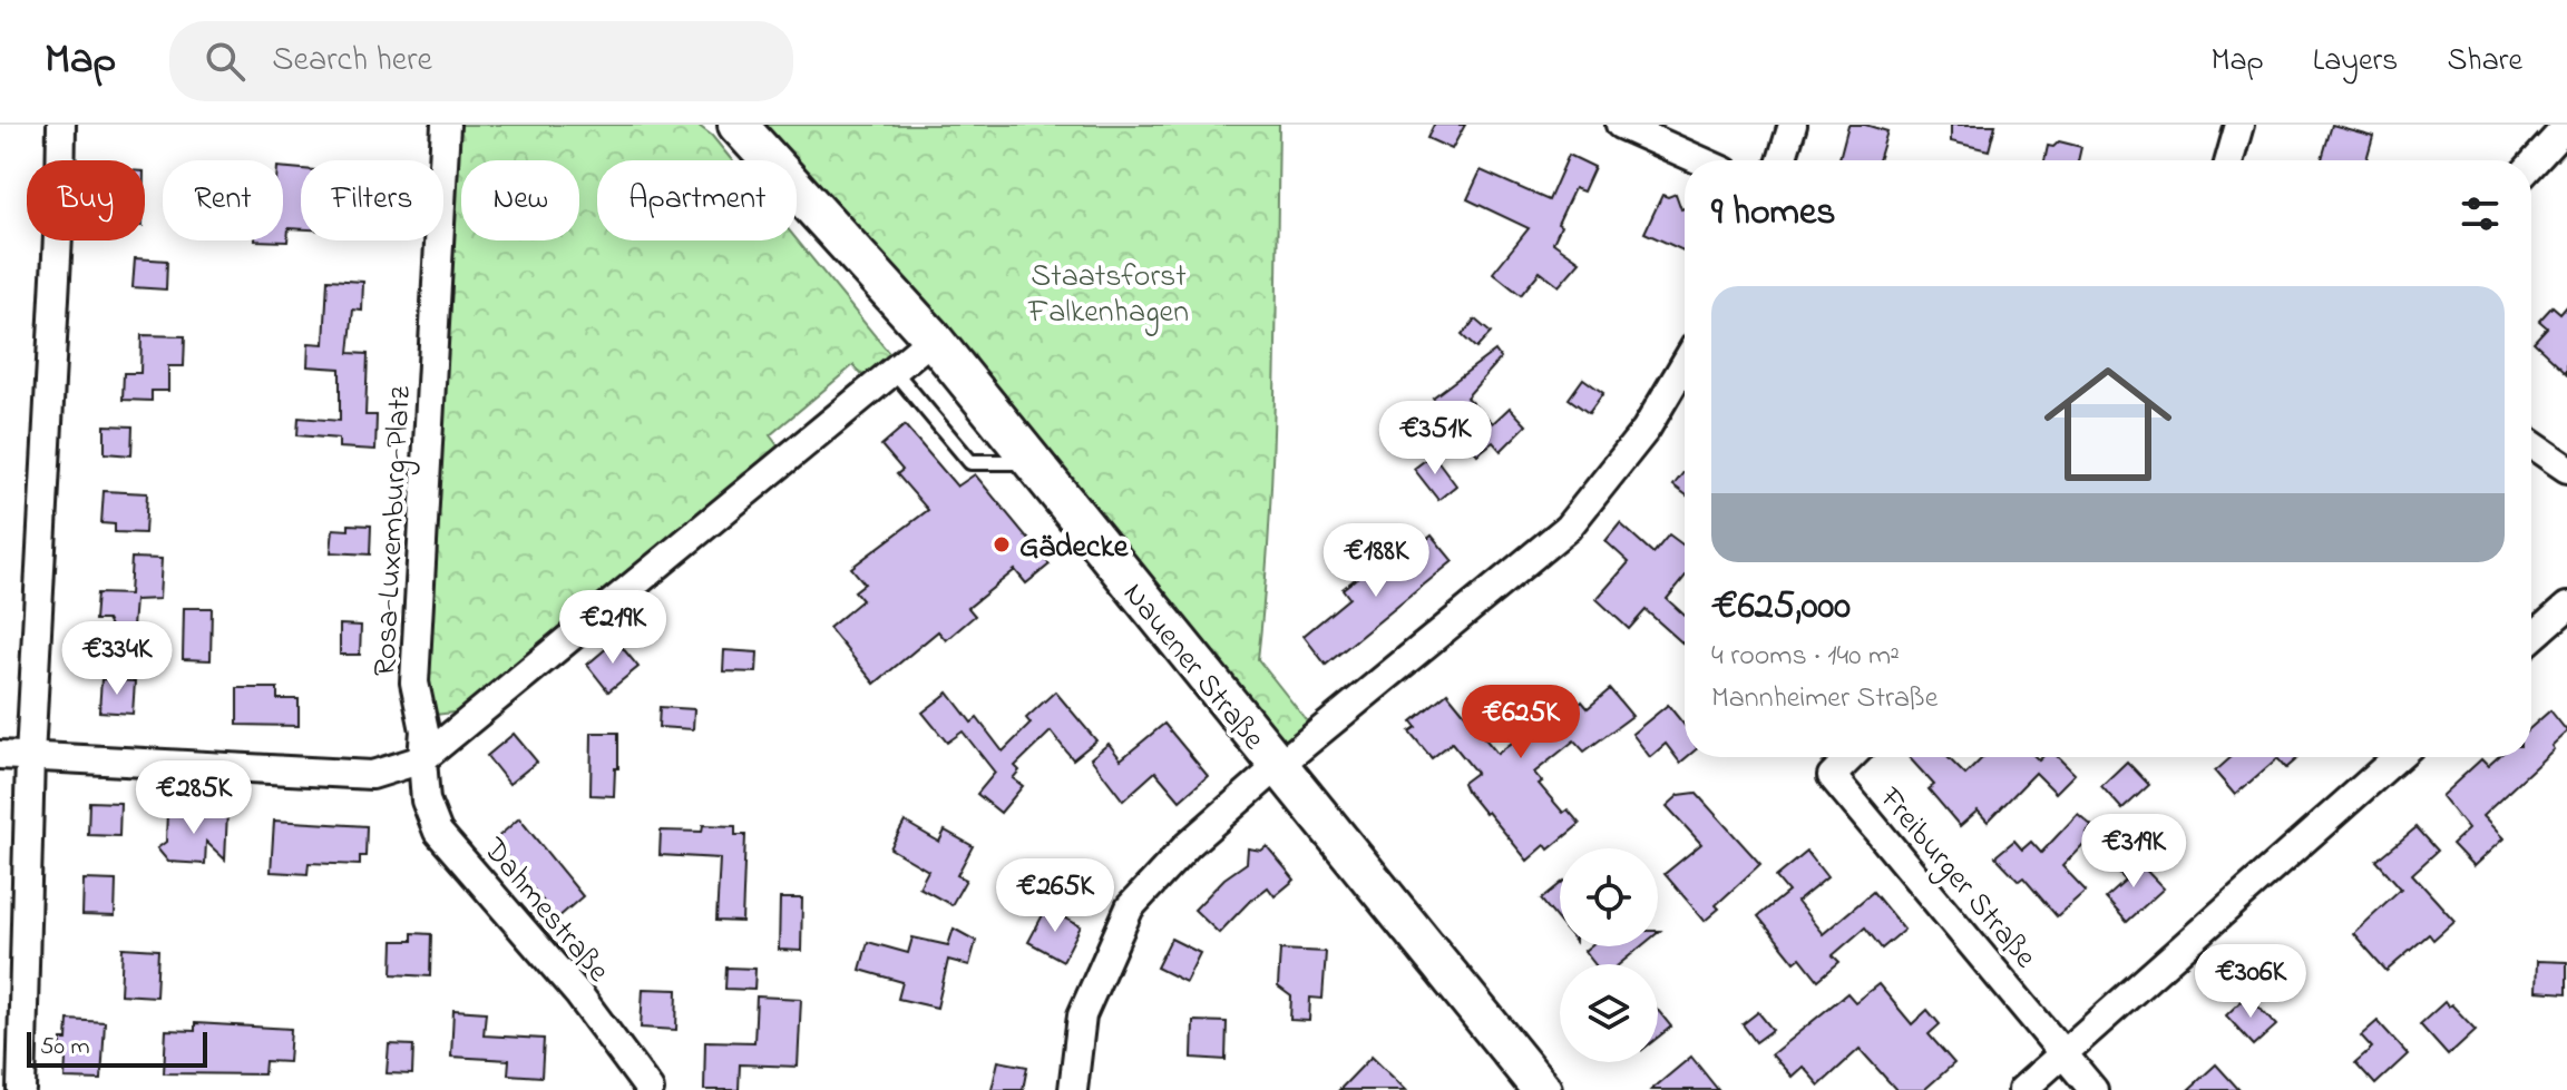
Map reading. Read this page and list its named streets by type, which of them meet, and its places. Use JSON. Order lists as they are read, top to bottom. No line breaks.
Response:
{"streets":{"main road":["Nauener Straße"],"street":["Rosa-Luxemburg-Platz","Freiburger Straße","Dahmestraße"]},"crossings":[["Rosa-Luxemburg-Platz","Dahmestraße"]],"parks":["Staatsforst Falkenhagen"],"places":["Gädecke"],"scale_bar":"50 m","page":{"header":"Map","search":"Search here","nav":["Map","Layers","Share"],"chip":["Buy","Rent","Filters","New","Apartment"],"heading":"9 homes","list":[{"name":"€625,000","note":"4 rooms · 140 m² · Mannheimer Straße"}],"price":["€351K","€188K","€219K","€334K","€625K","€285K","€319K","€265K","€306K"],"scale":"50 m"}}
